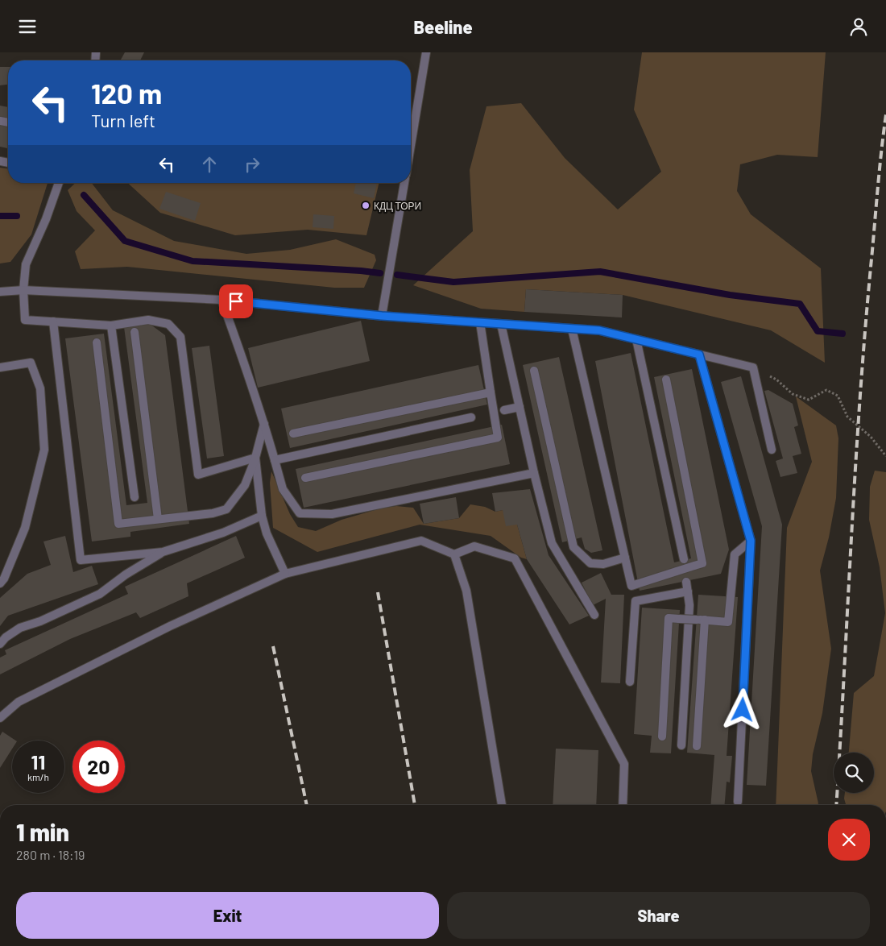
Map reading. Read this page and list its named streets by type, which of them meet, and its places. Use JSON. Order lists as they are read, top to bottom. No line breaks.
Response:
{"places":["КДЦ ТОРИ"],"page":{"header":"Beeline","turn":["120 m","Turn left"],"speed":"11 km/h","limit":"20","heading":["1 min","280 m · 18:19"],"buttons":["Exit","Share"]}}
